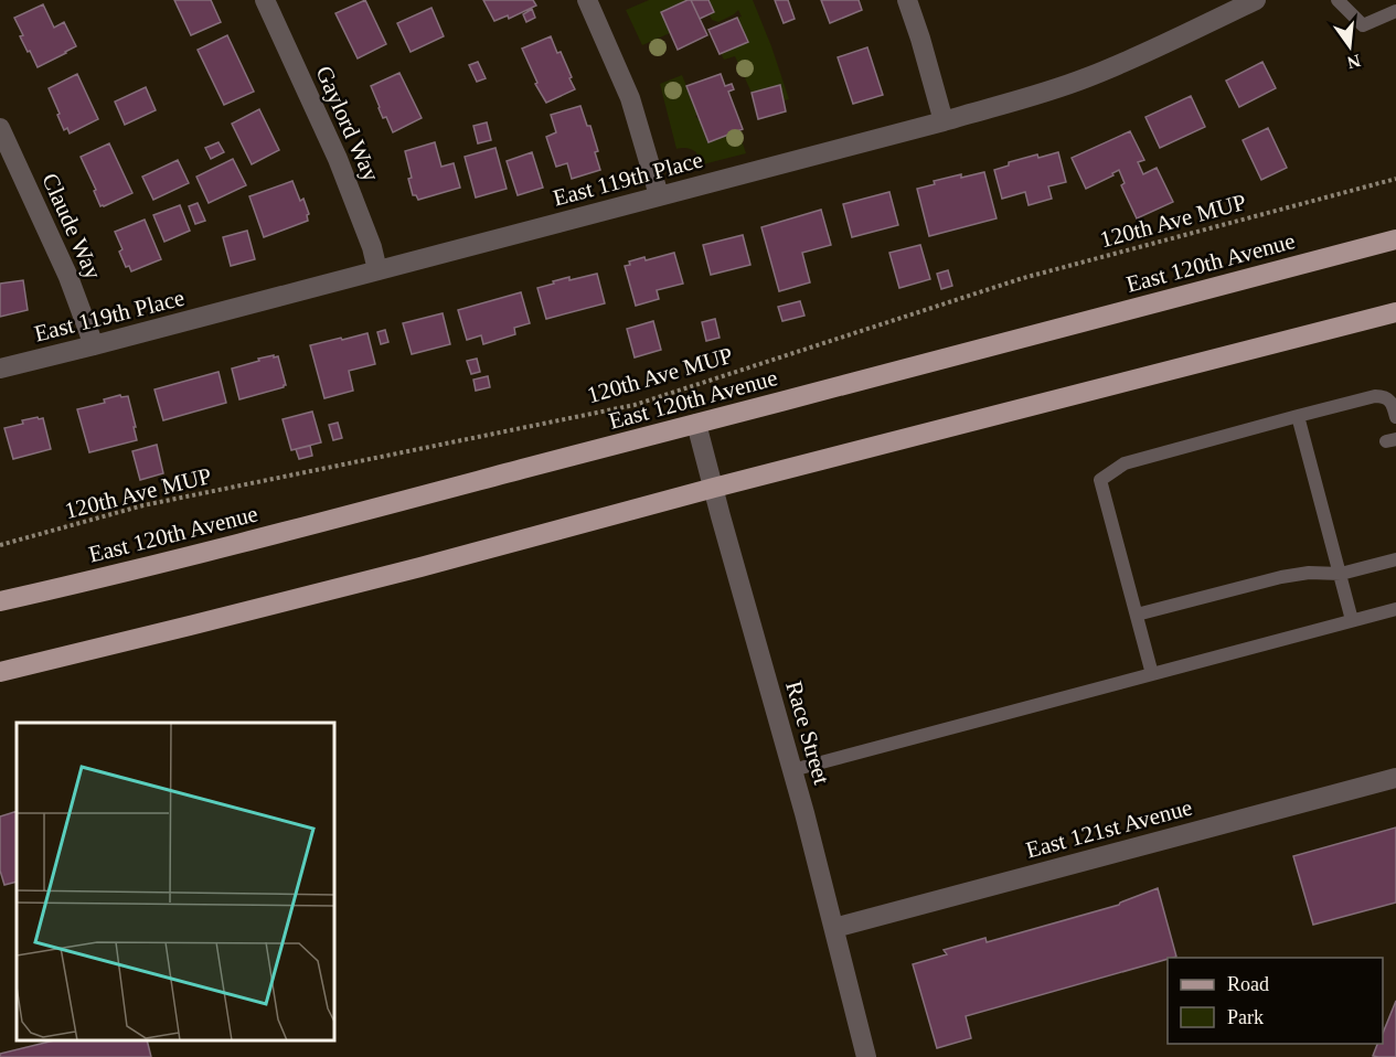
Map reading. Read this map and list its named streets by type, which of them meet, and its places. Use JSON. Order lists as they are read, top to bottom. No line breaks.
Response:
{"streets":{"main road":["East 120th Avenue"],"street":["Gaylord Way","East 119th Place","Claude Way","Race Street","East 121st Avenue"],"path":["120th Ave MUP"]},"crossings":[["Gaylord Way","East 119th Place"],["East 119th Place","Claude Way"],["East 120th Avenue","Race Street"],["Race Street","East 121st Avenue"]],"legend":["Road","Park"],"north":"bottom"}
